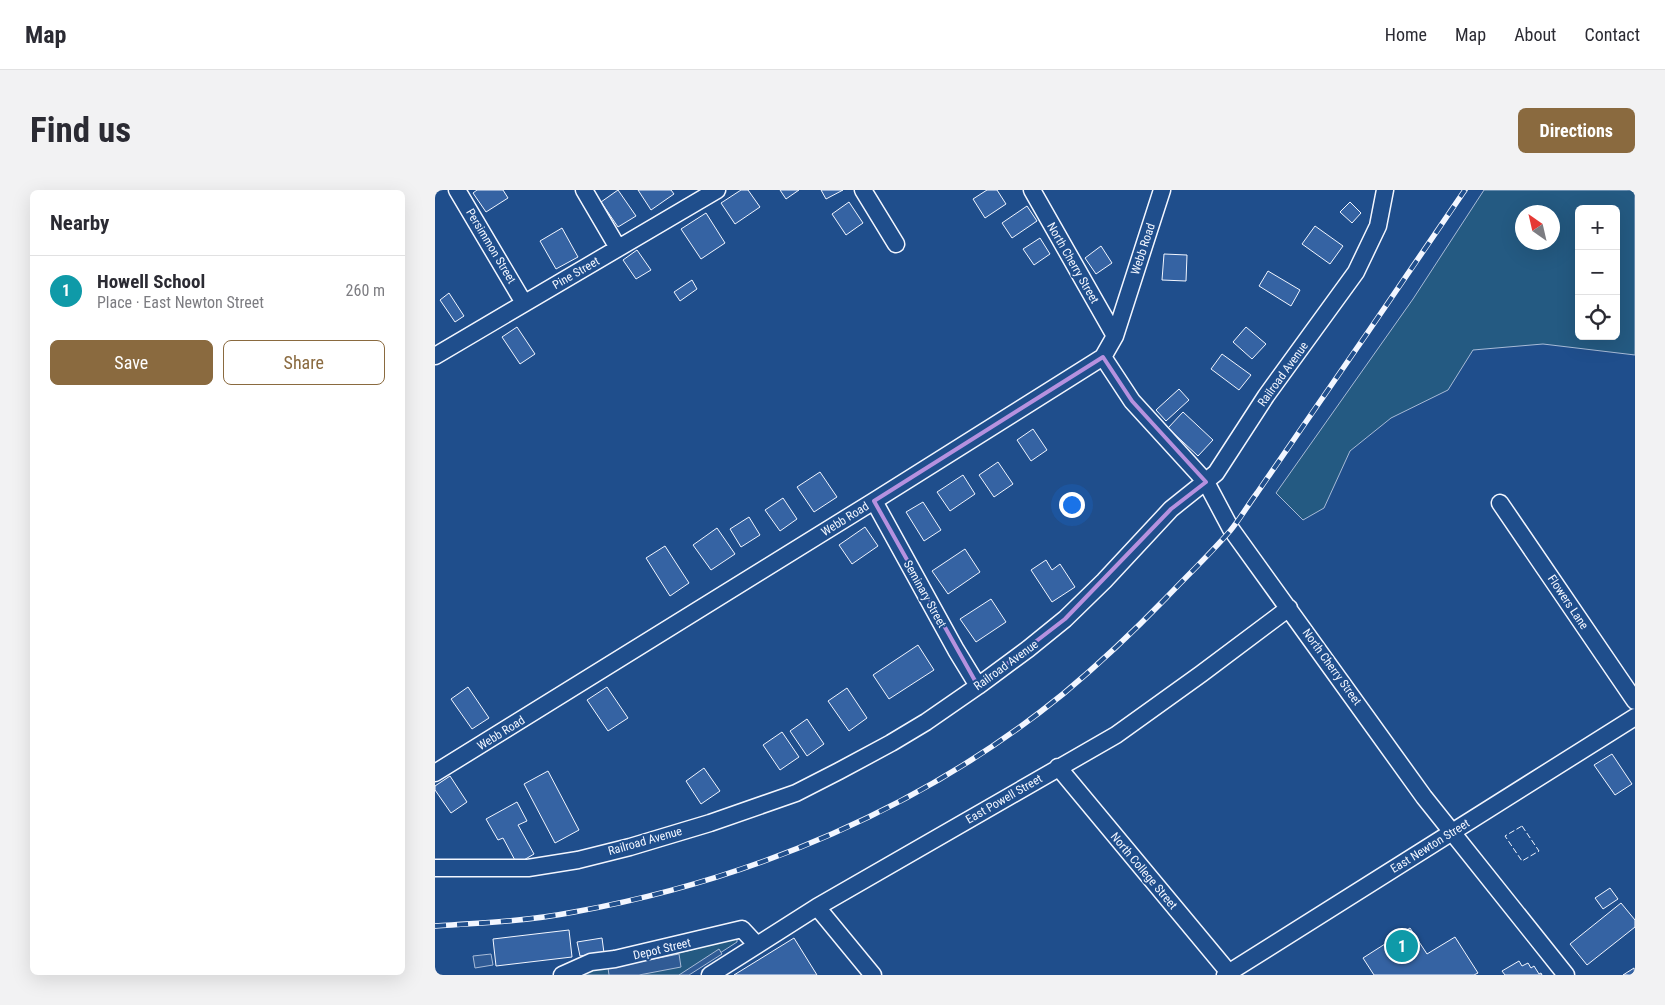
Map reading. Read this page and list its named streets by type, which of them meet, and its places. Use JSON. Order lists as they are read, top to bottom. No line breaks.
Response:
{"streets":{"street":["Persimmon Street","Webb Road","North Cherry Street","Pine Street","Railroad Avenue","Seminary Street","Flowers Lane","East Powell Street","East Newton Street","North College Street","Depot Street"]},"crossings":[["Persimmon Street","Pine Street"],["Webb Road","North Cherry Street"],["Webb Road","Seminary Street"],["North Cherry Street","Railroad Avenue"],["North Cherry Street","East Powell Street"],["North Cherry Street","East Newton Street"],["Railroad Avenue","Seminary Street"],["East Powell Street","North College Street"],["East Powell Street","Depot Street"],["East Newton Street","North College Street"]],"north":"top left","page":{"header":"Map","nav":["Home","Map","About","Contact"],"buttons":["Directions",["Save","Share"]],"title":"Find us","heading":"Nearby","map_buttons":["+","−"],"list":[{"mark":"1","name":"Howell School","note":"Place · East Newton Street","value":"260 m"}],"pins":"1"}}
